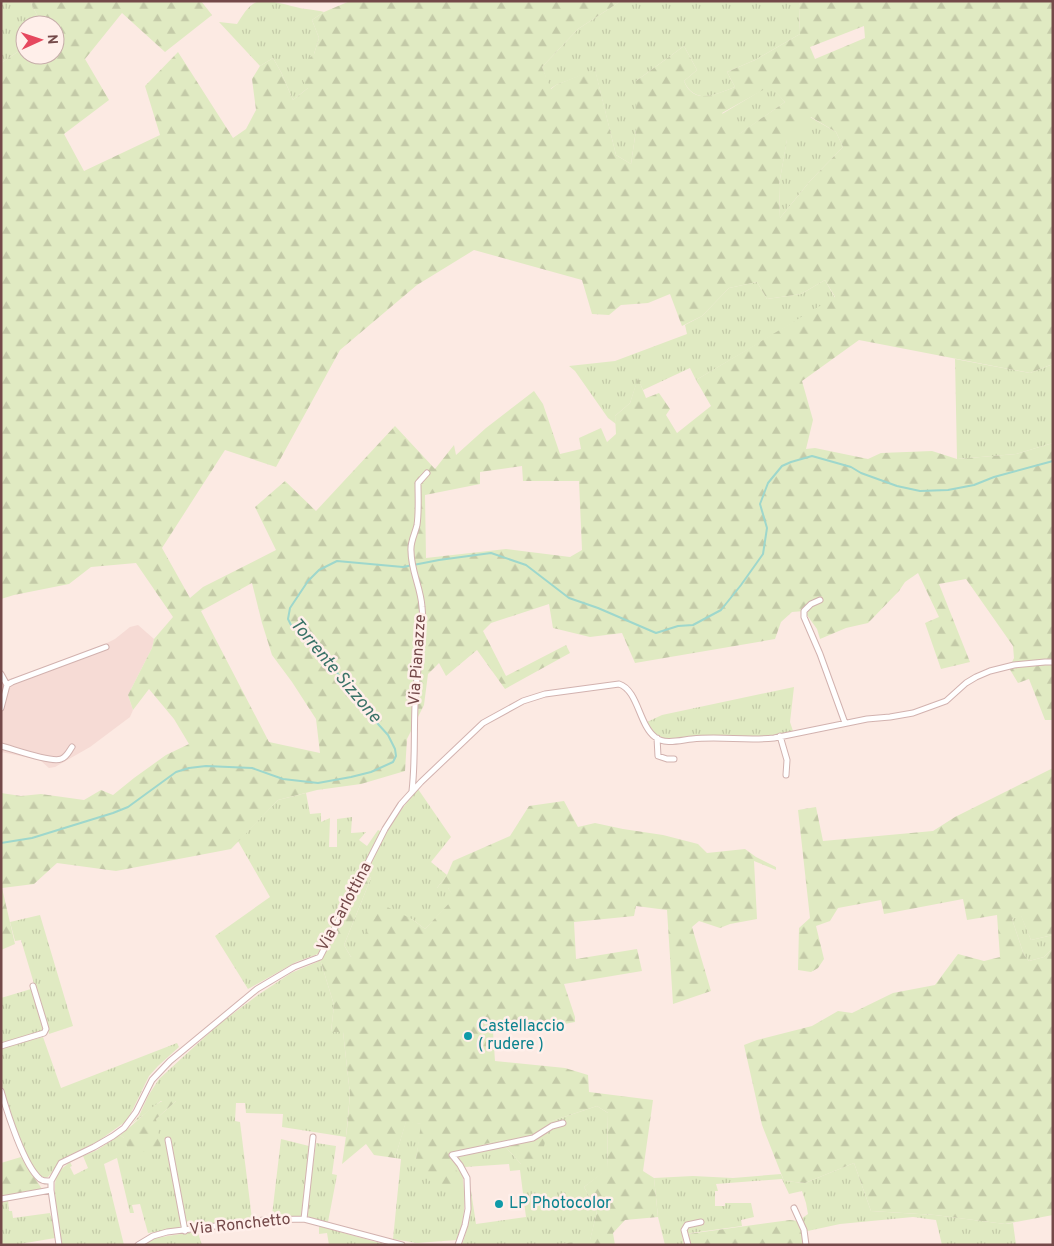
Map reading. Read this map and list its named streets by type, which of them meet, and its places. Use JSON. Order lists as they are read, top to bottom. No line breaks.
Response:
{"streets":{"street":["Via Pianazze","Via Carlottina","Via Ronchetto"]},"crossings":[["Via Pianazze","Via Carlottina"]],"water":["Torrente Sizzone"],"places":["Castellaccio ( rudere )","LP Photocolor"],"north":"right"}
